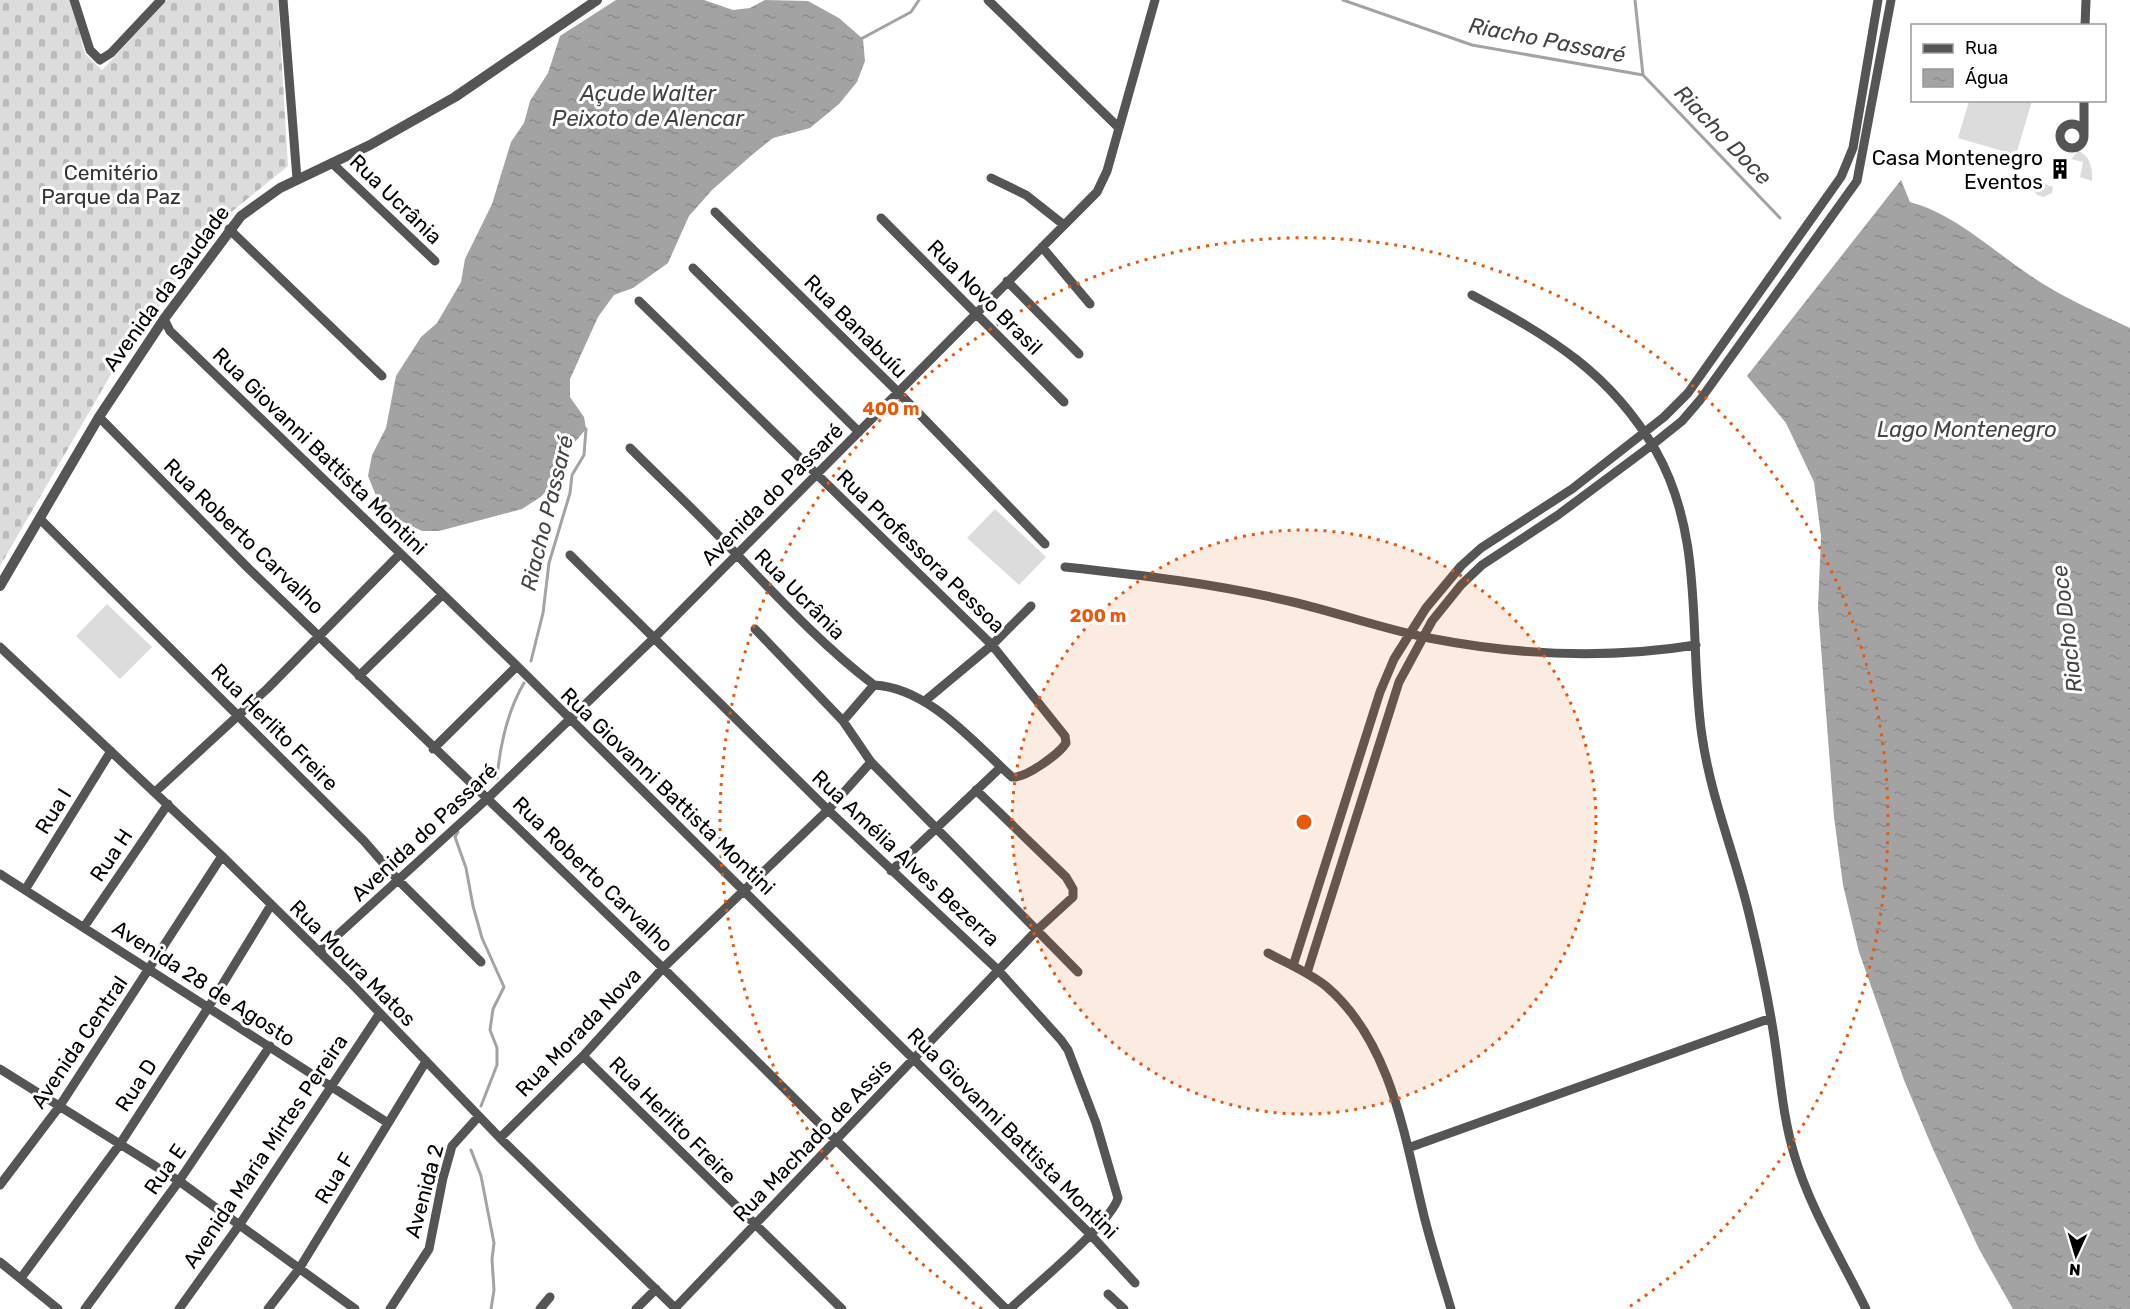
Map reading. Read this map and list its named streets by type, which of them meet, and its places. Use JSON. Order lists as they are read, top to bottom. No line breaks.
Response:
{"streets":{"street":["Rua Ucrânia","Avenida da Saudade","Rua Novo Brasil","Rua Banabuíu","Rua Giovanni Battista Montini","Avenida do Passaré","Rua Roberto Carvalho","Rua Professora Pessoa","Rua Herlito Freire","Rua I","Rua H","Rua Amélia Alves Bezerra","Rua Moura Matos","Avenida 28 de Agosto","Rua Morada Nova","Avenida Central","Rua D","Rua Machado de Assis","Avenida Maria Mirtes Pereira","Rua E","Rua F","Avenida 2"]},"crossings":[["Rua Ucrânia","Avenida da Saudade"],["Rua Ucrânia","Avenida do Passaré"],["Avenida da Saudade","Rua Giovanni Battista Montini"],["Avenida da Saudade","Rua Roberto Carvalho"],["Avenida da Saudade","Rua Herlito Freire"],["Rua Novo Brasil","Avenida do Passaré"],["Rua Banabuíu","Avenida do Passaré"],["Rua Giovanni Battista Montini","Avenida do Passaré"],["Rua Giovanni Battista Montini","Rua Amélia Alves Bezerra"],["Rua Giovanni Battista Montini","Rua Morada Nova"],["Rua Giovanni Battista Montini","Rua Machado de Assis"],["Avenida do Passaré","Rua Roberto Carvalho"],["Avenida do Passaré","Rua Professora Pessoa"],["Avenida do Passaré","Rua Herlito Freire"],["Avenida do Passaré","Rua Amélia Alves Bezerra"],["Avenida do Passaré","Rua Moura Matos"],["Rua Roberto Carvalho","Rua Morada Nova"],["Rua Roberto Carvalho","Rua Machado de Assis"],["Rua Herlito Freire","Rua Morada Nova"],["Rua Herlito Freire","Rua Machado de Assis"],["Rua I","Rua Moura Matos"],["Rua I","Avenida 28 de Agosto"],["Rua H","Rua Moura Matos"],["Rua H","Avenida 28 de Agosto"],["Rua Amélia Alves Bezerra","Rua Morada Nova"],["Rua Amélia Alves Bezerra","Rua Machado de Assis"],["Rua Moura Matos","Rua Morada Nova"],["Rua Moura Matos","Avenida Central"],["Rua Moura Matos","Rua D"],["Rua Moura Matos","Rua Machado de Assis"],["Rua Moura Matos","Avenida Maria Mirtes Pereira"],["Rua Moura Matos","Rua F"],["Rua Moura Matos","Avenida 2"],["Avenida 28 de Agosto","Avenida Central"],["Avenida 28 de Agosto","Rua D"],["Avenida 28 de Agosto","Avenida Maria Mirtes Pereira"],["Avenida 28 de Agosto","Rua E"],["Avenida 28 de Agosto","Rua F"]],"water":["Riacho Passaré","Açude Walter Peixoto de Alencar","Riacho Doce","Lago Montenegro"],"parks":["Cemitério Parque da Paz"],"places":{"building":["Casa Montenegro Eventos"]},"legend":["Rua","Água"],"north":"bottom","rings":["400 m","200 m"]}
